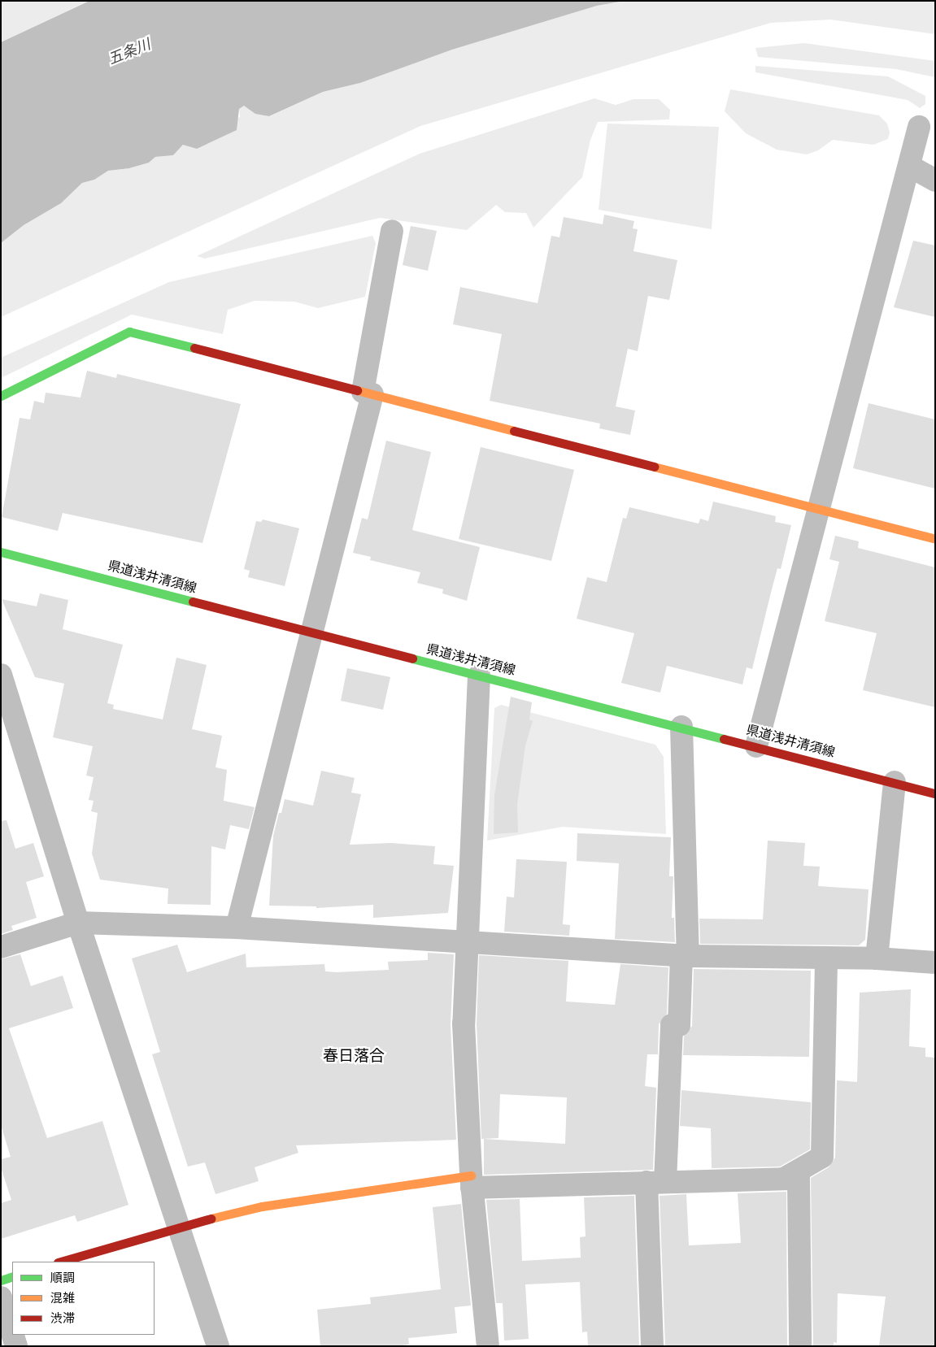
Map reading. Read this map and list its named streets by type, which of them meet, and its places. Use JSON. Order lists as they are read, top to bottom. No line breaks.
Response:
{"streets":{"street":["県道浅井清須線"]},"districts":["春日落合"],"water":["五条川"],"legend":["順調","混雑","渋滞"]}
